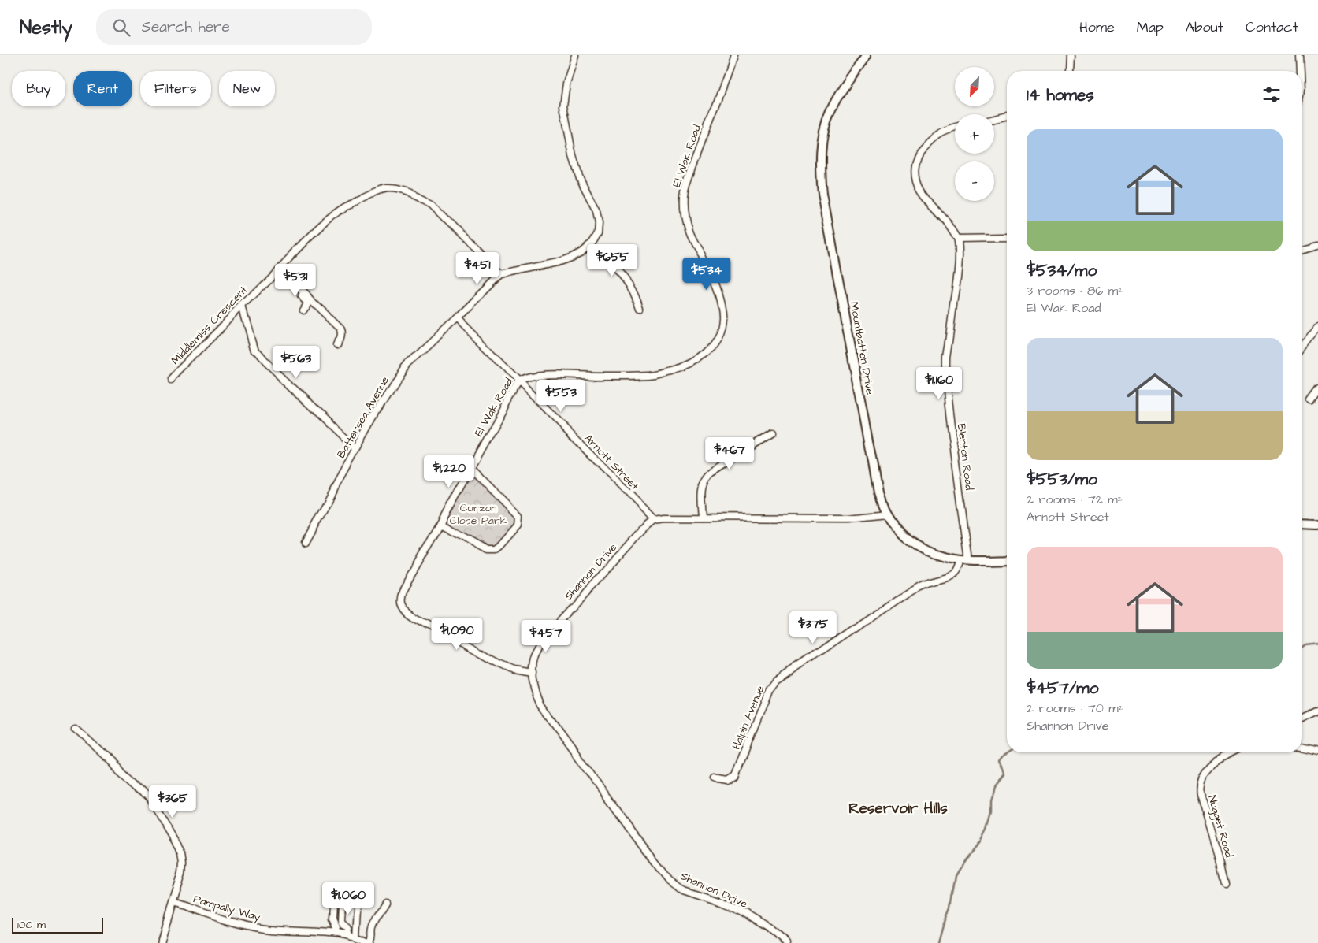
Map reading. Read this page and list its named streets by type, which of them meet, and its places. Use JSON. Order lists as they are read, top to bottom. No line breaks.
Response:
{"streets":{"main road":["Mountbatten Drive"],"street":["El Wak Road","Middlemiss Crescent","Battersea Avenue","Blenton Road","Arnott Street","Shannon Drive","Halpin Avenue","Nugget Road","Pampally Way"]},"crossings":[["El Wak Road","Arnott Street"],["El Wak Road","Shannon Drive"],["Middlemiss Crescent","Battersea Avenue"],["Mountbatten Drive","Blenton Road"],["Mountbatten Drive","Halpin Avenue"],["Battersea Avenue","Arnott Street"],["Blenton Road","Halpin Avenue"],["Arnott Street","Shannon Drive"]],"districts":["Reservoir Hills"],"parks":["Curzon Close Park"],"scale_bar":"100 m","north":"bottom left","page":{"header":"Nestly","search":"Search here","nav":["Home","Map","About","Contact"],"map_buttons":["+","−"],"chip":["Buy","Rent","Filters","New"],"heading":"14 homes","list":[{"name":"$534/mo","note":"3 rooms · 86 m² · El Wak Road"},{"name":"$553/mo","note":"2 rooms · 72 m² · Arnott Street"},{"name":"$457/mo","note":"2 rooms · 70 m² · Shannon Drive"}],"price":["$655","$451","$534","$531","$563","$1,160","$553","$467","$1,220","$375","$1,090","$457","$365","$1,060"],"scale":"100 m"}}
